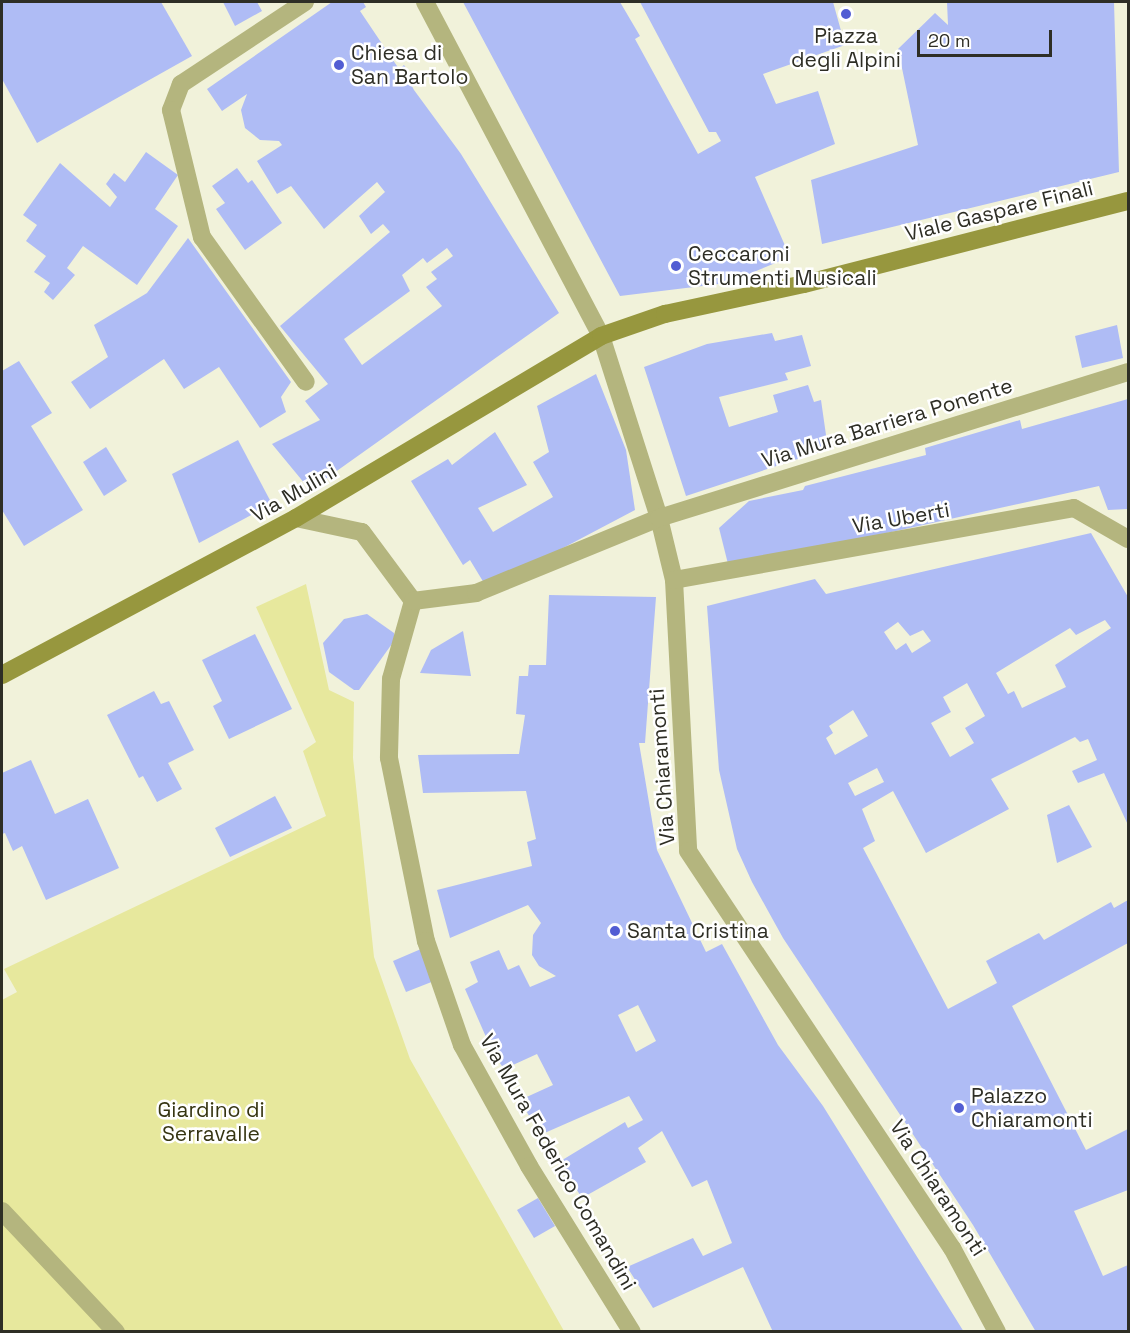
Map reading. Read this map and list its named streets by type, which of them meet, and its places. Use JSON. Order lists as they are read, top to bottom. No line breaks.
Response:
{"streets":{"street":["Viale Gaspare Finali","Via Mura Barriera Ponente","Via Mulini","Via Uberti","Via Chiaramonti","Via Mura Federico Comandini"]},"crossings":[["Viale Gaspare Finali","Via Mulini"],["Viale Gaspare Finali","Via Chiaramonti"],["Via Mura Barriera Ponente","Via Chiaramonti"],["Via Mulini","Via Chiaramonti"],["Via Uberti","Via Chiaramonti"]],"parks":["Giardino di Serravalle"],"places":["Piazza degli Alpini","Chiesa di San Bartolo","Ceccaroni Strumenti Musicali","Santa Cristina","Palazzo Chiaramonti"],"scale_bar":"20 m"}
